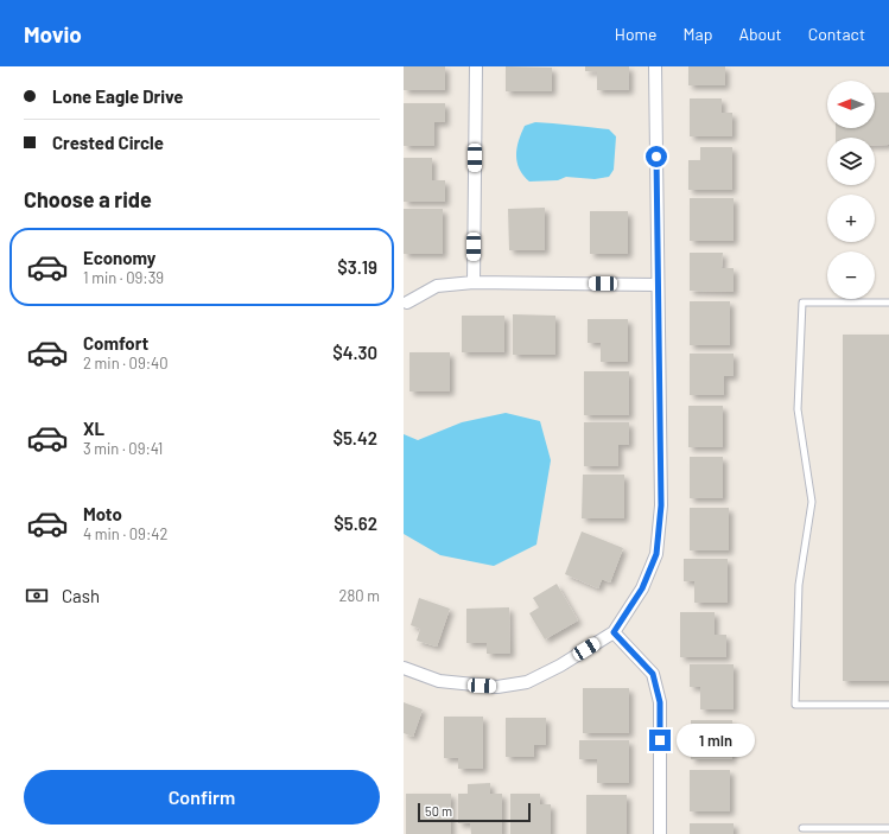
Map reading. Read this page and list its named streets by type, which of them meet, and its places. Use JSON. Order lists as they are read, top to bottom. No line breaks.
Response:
{"scale_bar":"50 m","north":"left","page":{"header":"Movio","nav":["Home","Map","About","Contact"],"banner":["Lone Eagle Drive","Crested Circle"],"map_buttons":["+","−"],"heading":"Choose a ride","list":[{"name":"Economy","note":"1 min · 09:39","value":"$3.19"},{"name":"Comfort","note":"2 min · 09:40","value":"$4.30"},{"name":"XL","note":"3 min · 09:41","value":"$5.42"},{"name":"Moto","note":"4 min · 09:42","value":"$5.62"}],"pay":["Cash","280 m"],"bubble":"1 min","buttons":"Confirm","scale":"50 m"}}
